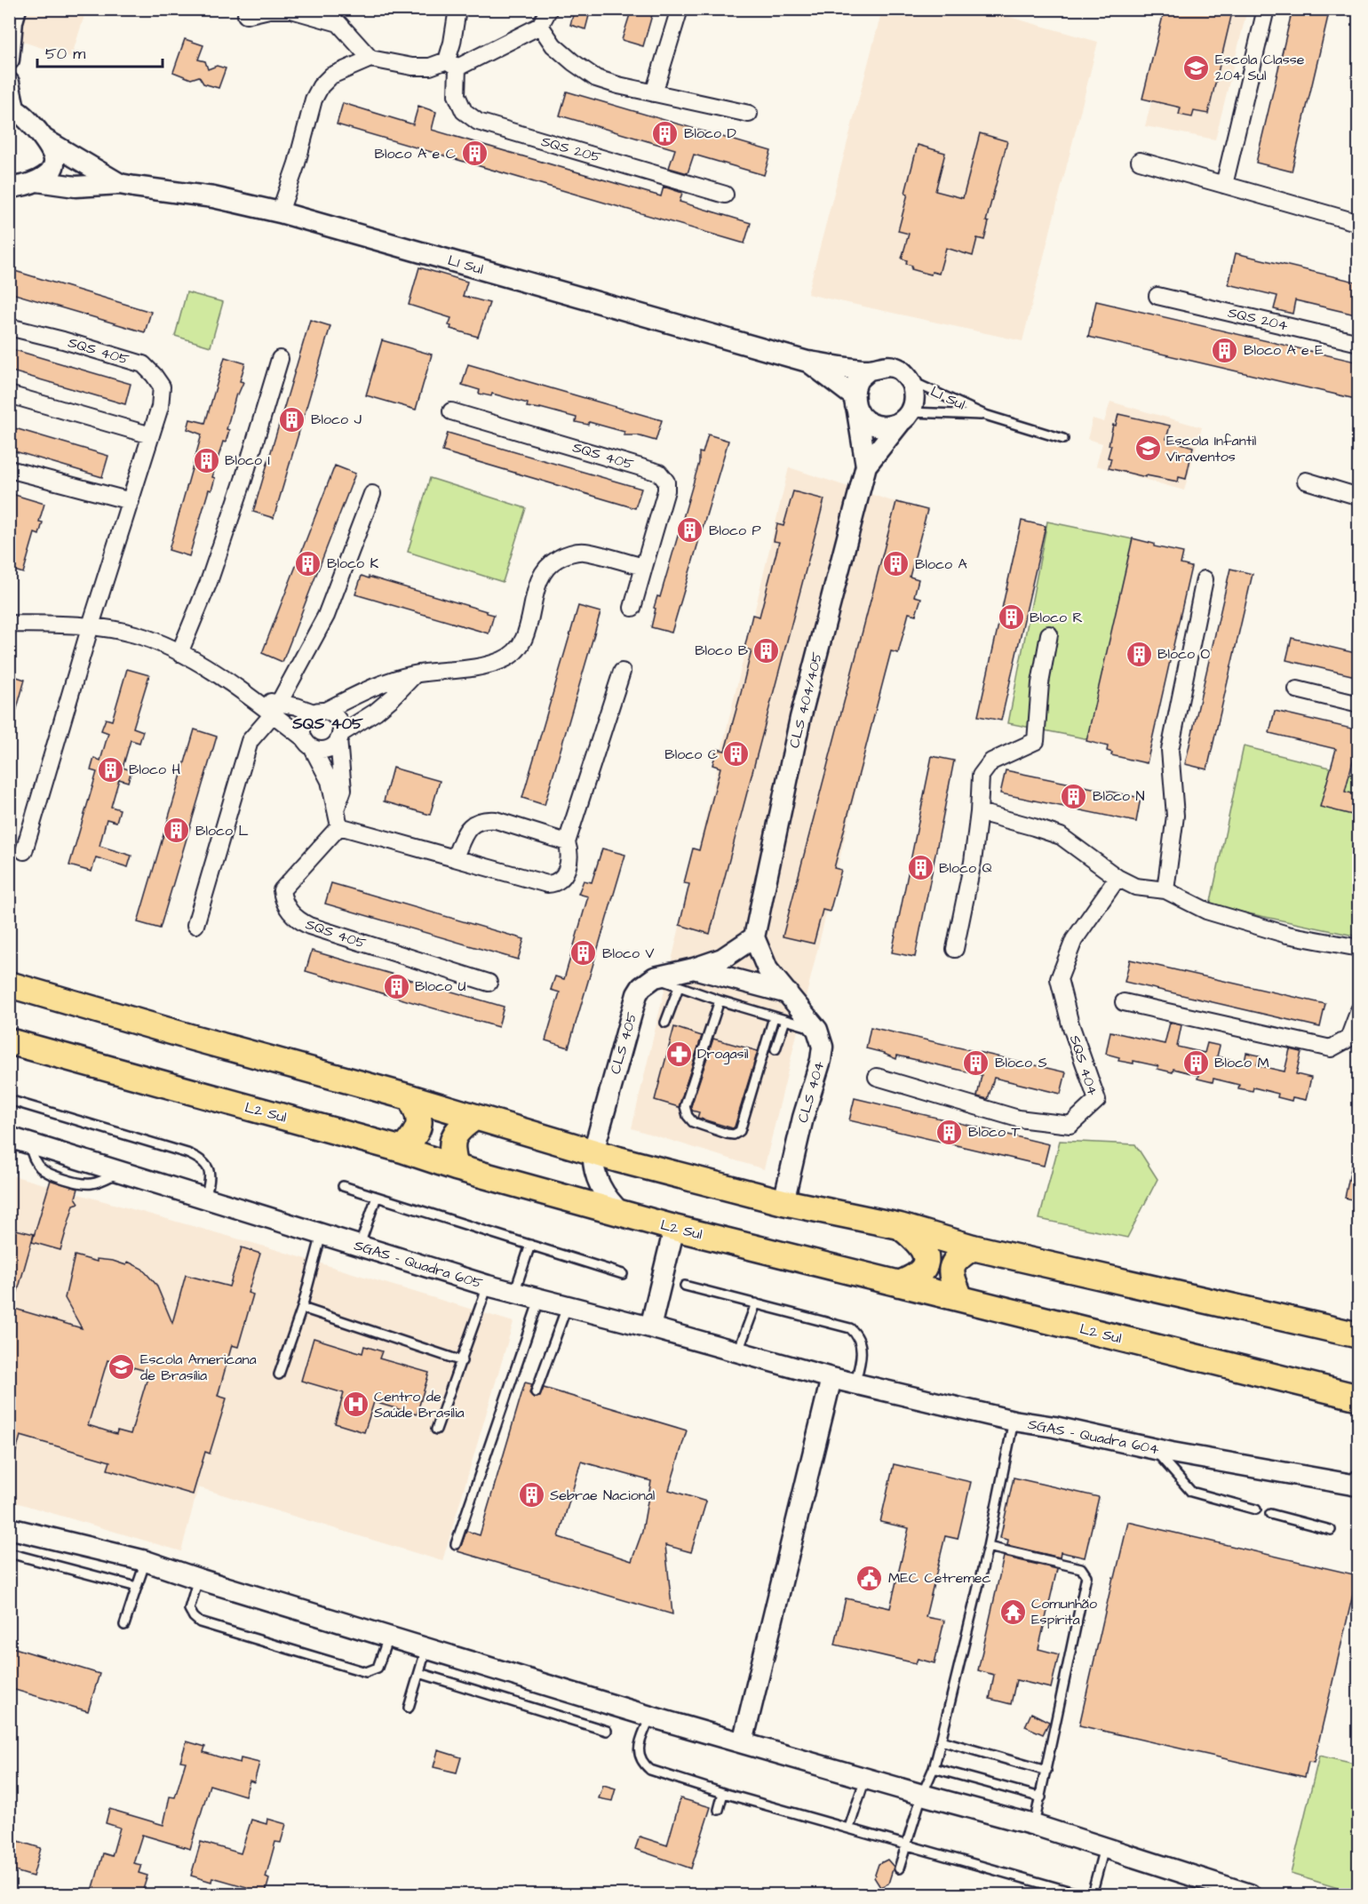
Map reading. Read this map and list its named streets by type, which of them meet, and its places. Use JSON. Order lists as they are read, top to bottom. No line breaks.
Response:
{"streets":{"main road":["L2 Sul"],"street":["SQS 205","L1 Sul","SQS 204","SQS 405","CLS 404/405","CLS 405","SQS 404","CLS 404","SGAS - Quadra 605","SGAS - Quadra 604"]},"crossings":[["L1 Sul","CLS 404/405"],["CLS 404/405","CLS 404"],["CLS 405","L2 Sul"],["SGAS - Quadra 605","SGAS - Quadra 604"]],"districts":["SQS 405"],"places":{"school or university":["Escola Classe 204 Sul","Escola Infantil Viraventos","Escola Americana de Brasília"],"building":["Bloco D","Bloco A e C","Bloco A e E","Bloco J","Bloco I","Bloco P","Bloco K","Bloco A","Bloco R","Bloco B","Bloco O","Bloco C","Bloco H","Bloco N","Bloco L","Bloco Q","Bloco V","Bloco U","Bloco S","Bloco M","Bloco T","Sebrae Nacional"],"pharmacy":["Drogasil"],"hospital":["Centro de Saúde Brasília"],"public building":["MEC Cetremec"],"temple":["Comunhão Espírita"]},"scale_bar":"50 m"}
